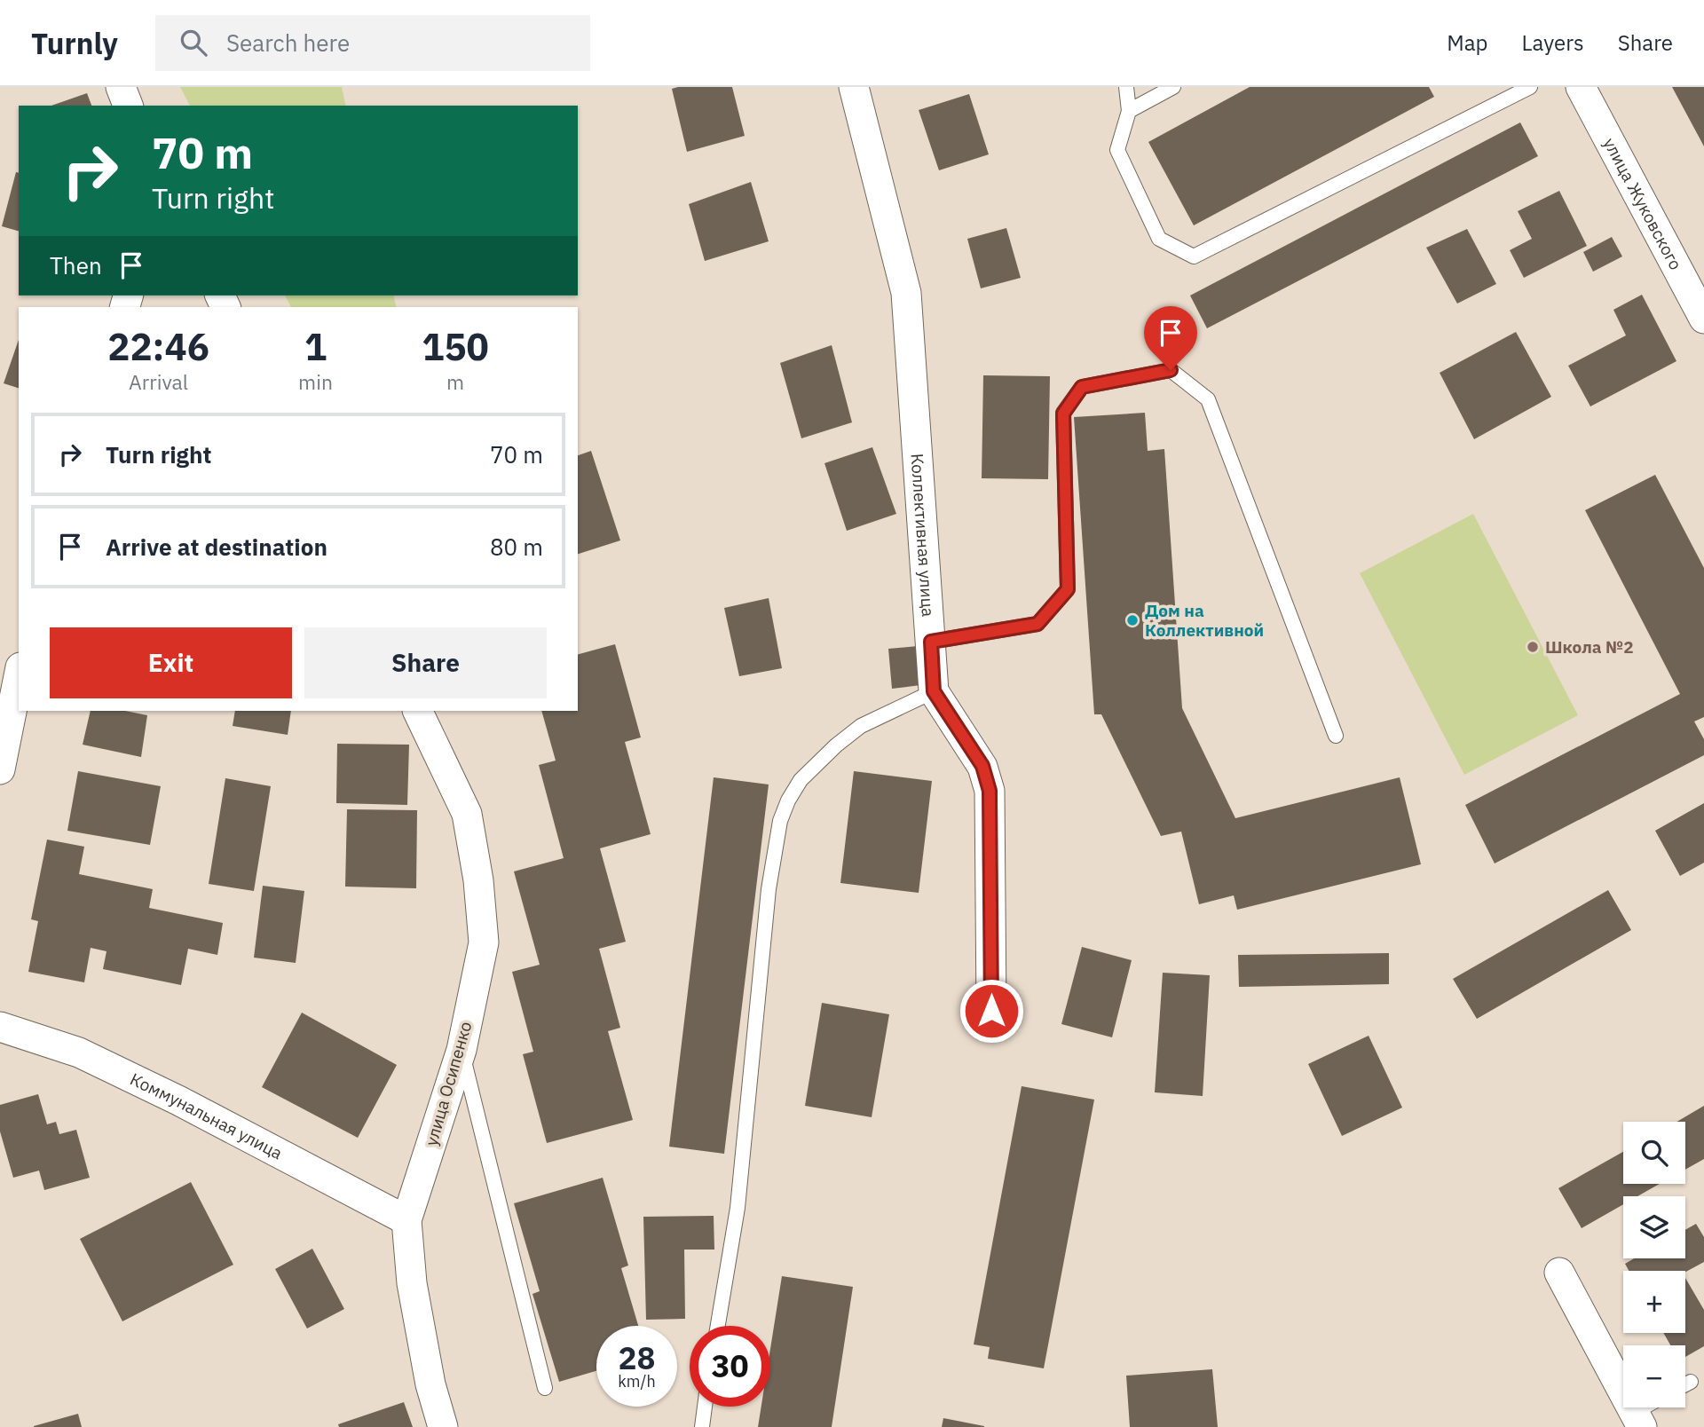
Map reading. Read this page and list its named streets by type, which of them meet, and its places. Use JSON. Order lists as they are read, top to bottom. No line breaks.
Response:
{"streets":{"street":["улица Жуковского","Коллективная улица","улица Осипенко","Коммунальная улица"]},"crossings":[["улица Осипенко","Коммунальная улица"]],"places":["Дом на Коллективной","Школа №2"],"page":{"header":"Turnly","search":"Search here","nav":["Map","Layers","Share"],"turn":["70 m","Turn right"],"then":"Then","eta":["22:46","Arrival","1","min","150","m"],"list":[{"name":"Turn right","value":"70 m"},{"name":"Arrive at destination","value":"80 m"}],"buttons":["Exit","Share"],"map_buttons":["+","−"],"speed":"28 km/h","limit":"30"}}
